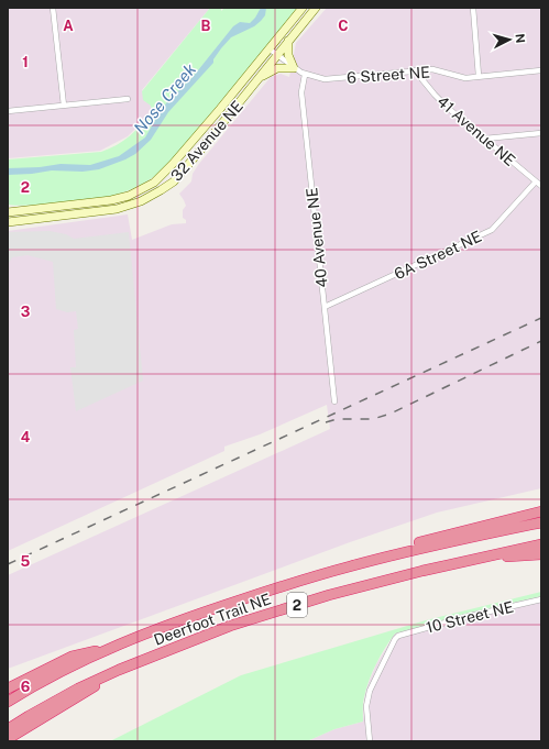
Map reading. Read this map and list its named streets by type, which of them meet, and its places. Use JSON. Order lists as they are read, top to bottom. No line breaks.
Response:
{"streets":{"highway":["2","Deerfoot Trail NE"],"main road":["32 Avenue NE"],"street":["6 Street NE","41 Avenue NE","40 Avenue NE","6A Street NE","10 Street NE"]},"crossings":[["6 Street NE","41 Avenue NE"],["6 Street NE","32 Avenue NE"],["6 Street NE","40 Avenue NE"],["41 Avenue NE","6A Street NE"],["40 Avenue NE","6A Street NE"]],"water":["Nose Creek"],"north":"right","grid":{"columns":["A","B","C"],"rows":["1","2","3","4","5","6"]}}
